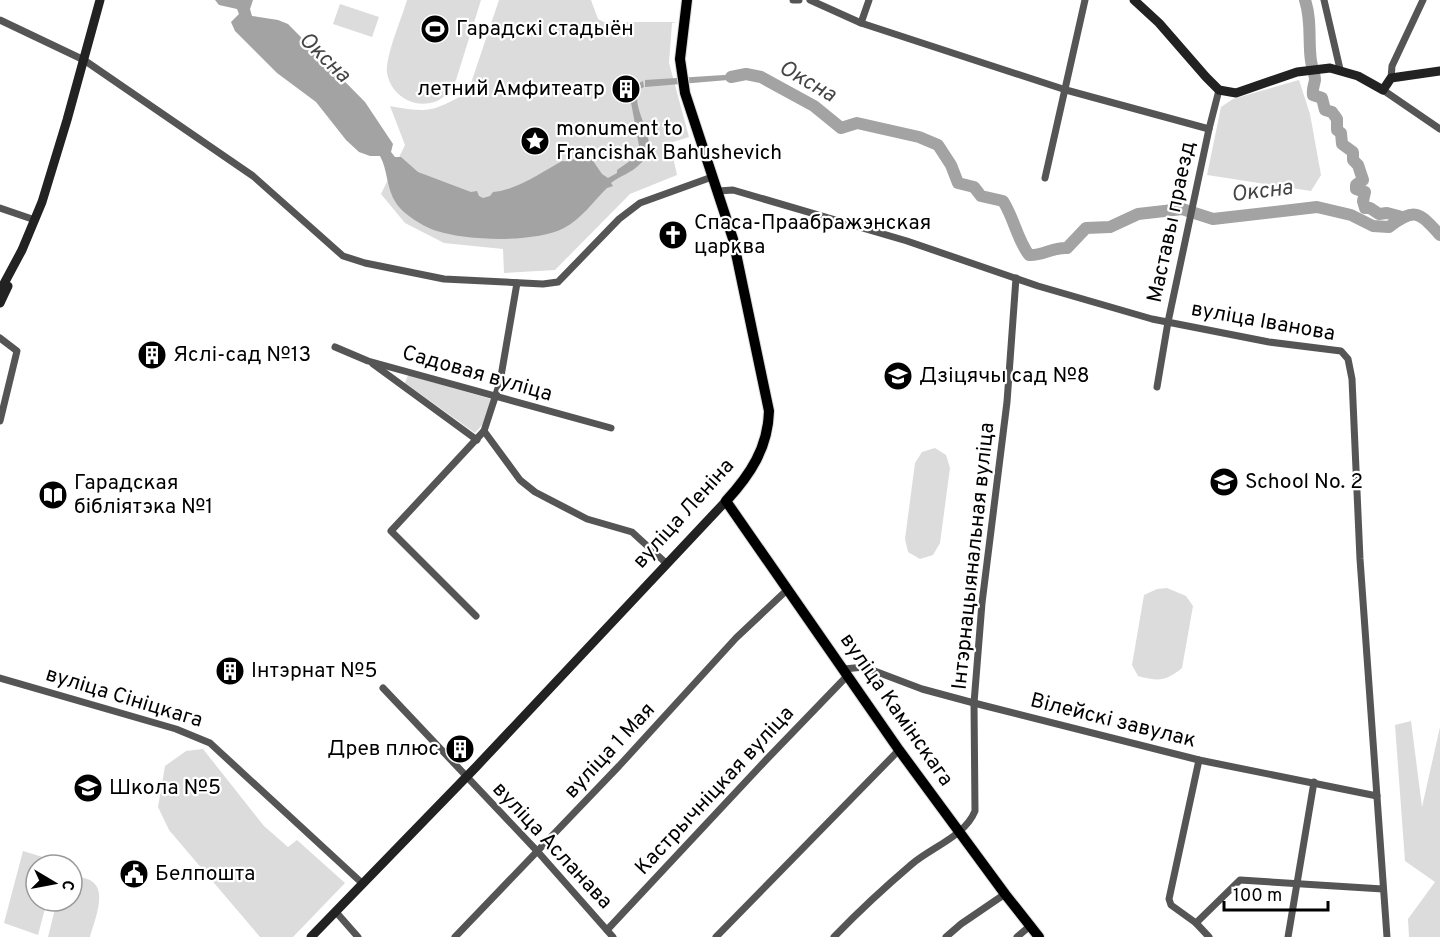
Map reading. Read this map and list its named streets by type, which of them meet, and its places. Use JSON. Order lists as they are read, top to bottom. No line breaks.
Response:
{"streets":{"main road":["вуліца Леніна","вуліца Камінскага"],"street":["Маставы праезд","вуліца Іванова","Садовая вуліца","Інтэрнацыянальная вуліца","вуліца Сініцкага","Вілейскі завулак","вуліца 1 Мая","Кастрычніцкая вуліца","вуліца Асланава"]},"crossings":[["Маставы праезд","вуліца Іванова"],["вуліца Іванова","вуліца Леніна"],["вуліца Іванова","Інтэрнацыянальная вуліца"],["вуліца Іванова","Вілейскі завулак"],["вуліца Леніна","вуліца Сініцкага"],["вуліца Леніна","вуліца Камінскага"],["вуліца Леніна","вуліца Асланава"],["Інтэрнацыянальная вуліца","вуліца Камінскага"],["Інтэрнацыянальная вуліца","Вілейскі завулак"],["вуліца Камінскага","Вілейскі завулак"],["вуліца Камінскага","вуліца 1 Мая"],["вуліца Камінскага","Кастрычніцкая вуліца"],["Вілейскі завулак","Кастрычніцкая вуліца"],["вуліца 1 Мая","вуліца Асланава"],["Кастрычніцкая вуліца","вуліца Асланава"]],"water":["Оксна"],"places":{"sports":["Гарадскі стадыён"],"building":["летний Амфитеатр","Яслі-сад №13","Інтэрнат №5","Древ плюс"],"place":["monument to Francishak Bahushevich"],"church":["Спаса-Праабражэнская царква"],"school or university":["Дзіцячы сад №8","School No. 2","Школа №5"],"library":["Гарадская бібліятэка №1"],"public building":["Белпошта"]},"scale_bar":"100 m","north":"right"}
